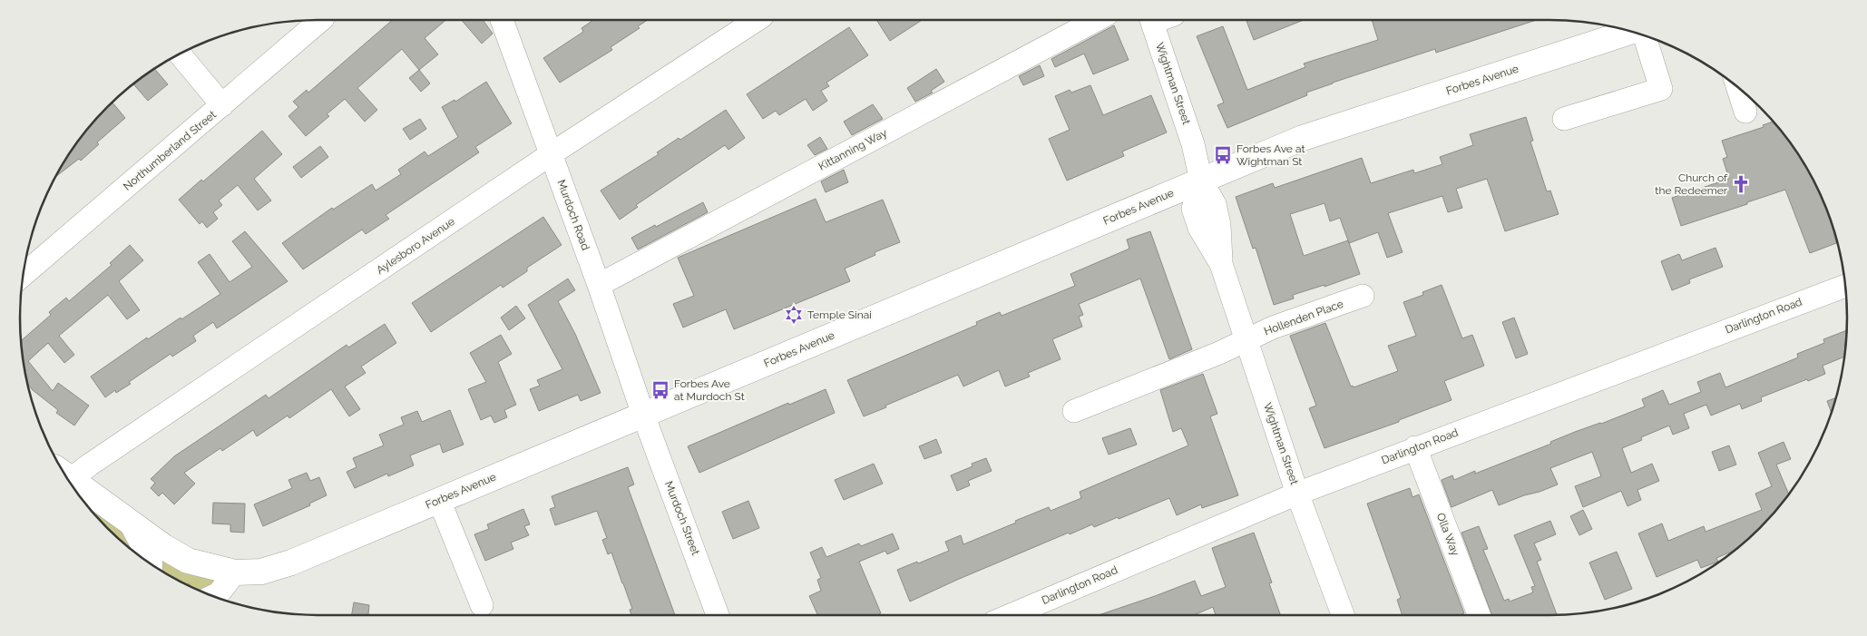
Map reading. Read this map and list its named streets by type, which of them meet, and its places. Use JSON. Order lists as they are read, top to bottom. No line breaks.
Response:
{"streets":{"main road":["Forbes Avenue"],"street":["Wightman Street","Kittanning Way","Northumberland Street","Murdoch Road","Aylesboro Avenue","Darlington Road","Hollenden Place","Murdoch Street","Olla Way"]},"crossings":[["Forbes Avenue","Wightman Street"],["Forbes Avenue","Murdoch Road"],["Forbes Avenue","Murdoch Street"],["Wightman Street","Darlington Road"],["Wightman Street","Hollenden Place"],["Kittanning Way","Murdoch Road"],["Murdoch Road","Aylesboro Avenue"],["Murdoch Road","Murdoch Street"],["Darlington Road","Olla Way"]],"places":{"bus stop":["Forbes Ave at Wightman St","Forbes Ave at Murdoch St"],"church":["Church of the Redeemer"],"synagogue":["Temple Sinai"]}}
